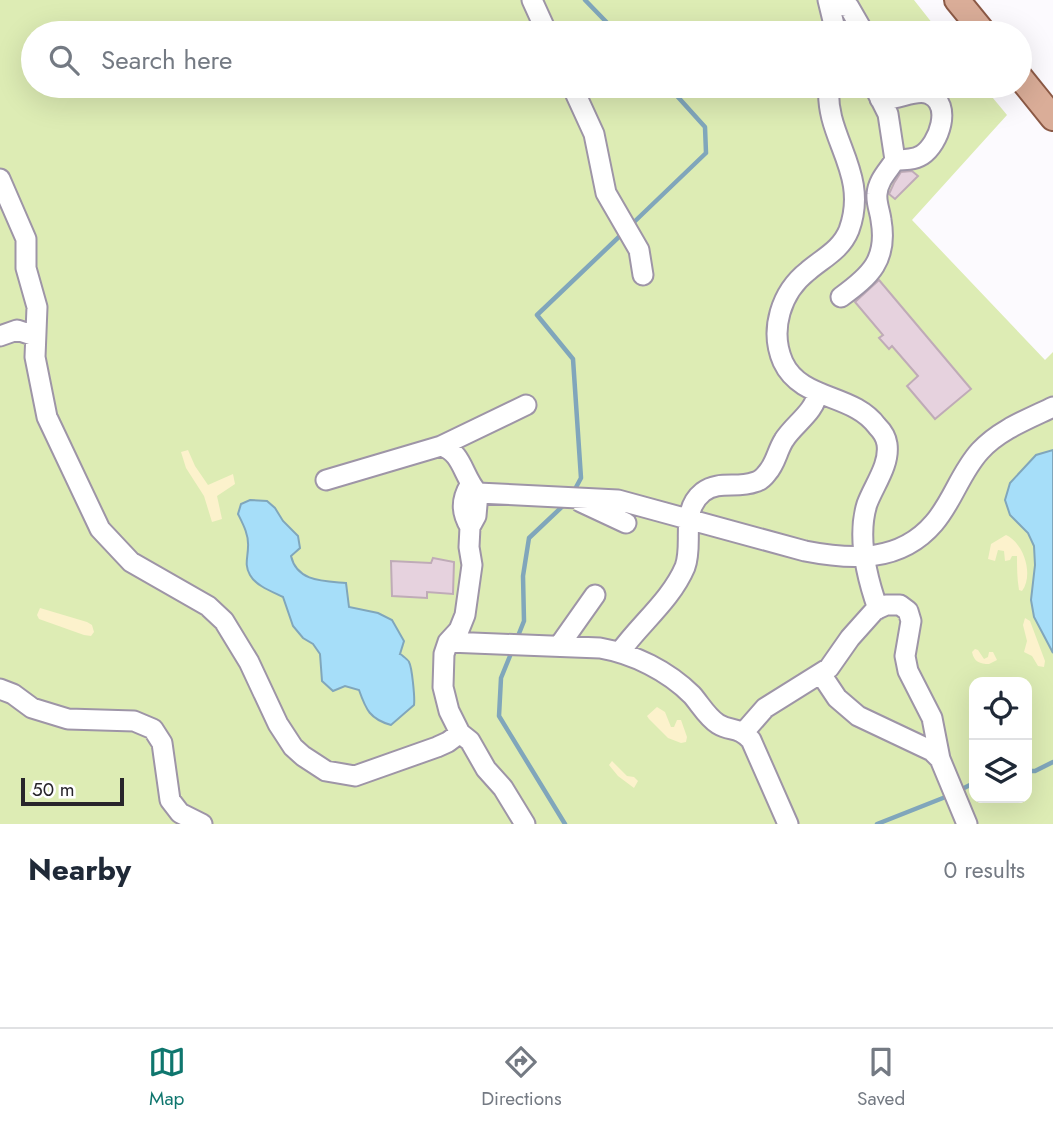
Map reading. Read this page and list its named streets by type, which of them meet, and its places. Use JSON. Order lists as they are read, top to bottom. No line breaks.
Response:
{"scale_bar":"50 m","page":{"search":"Search here","scale":"50 m","heading":["Nearby","0 results"],"nav":["Map","Directions","Saved"]}}
